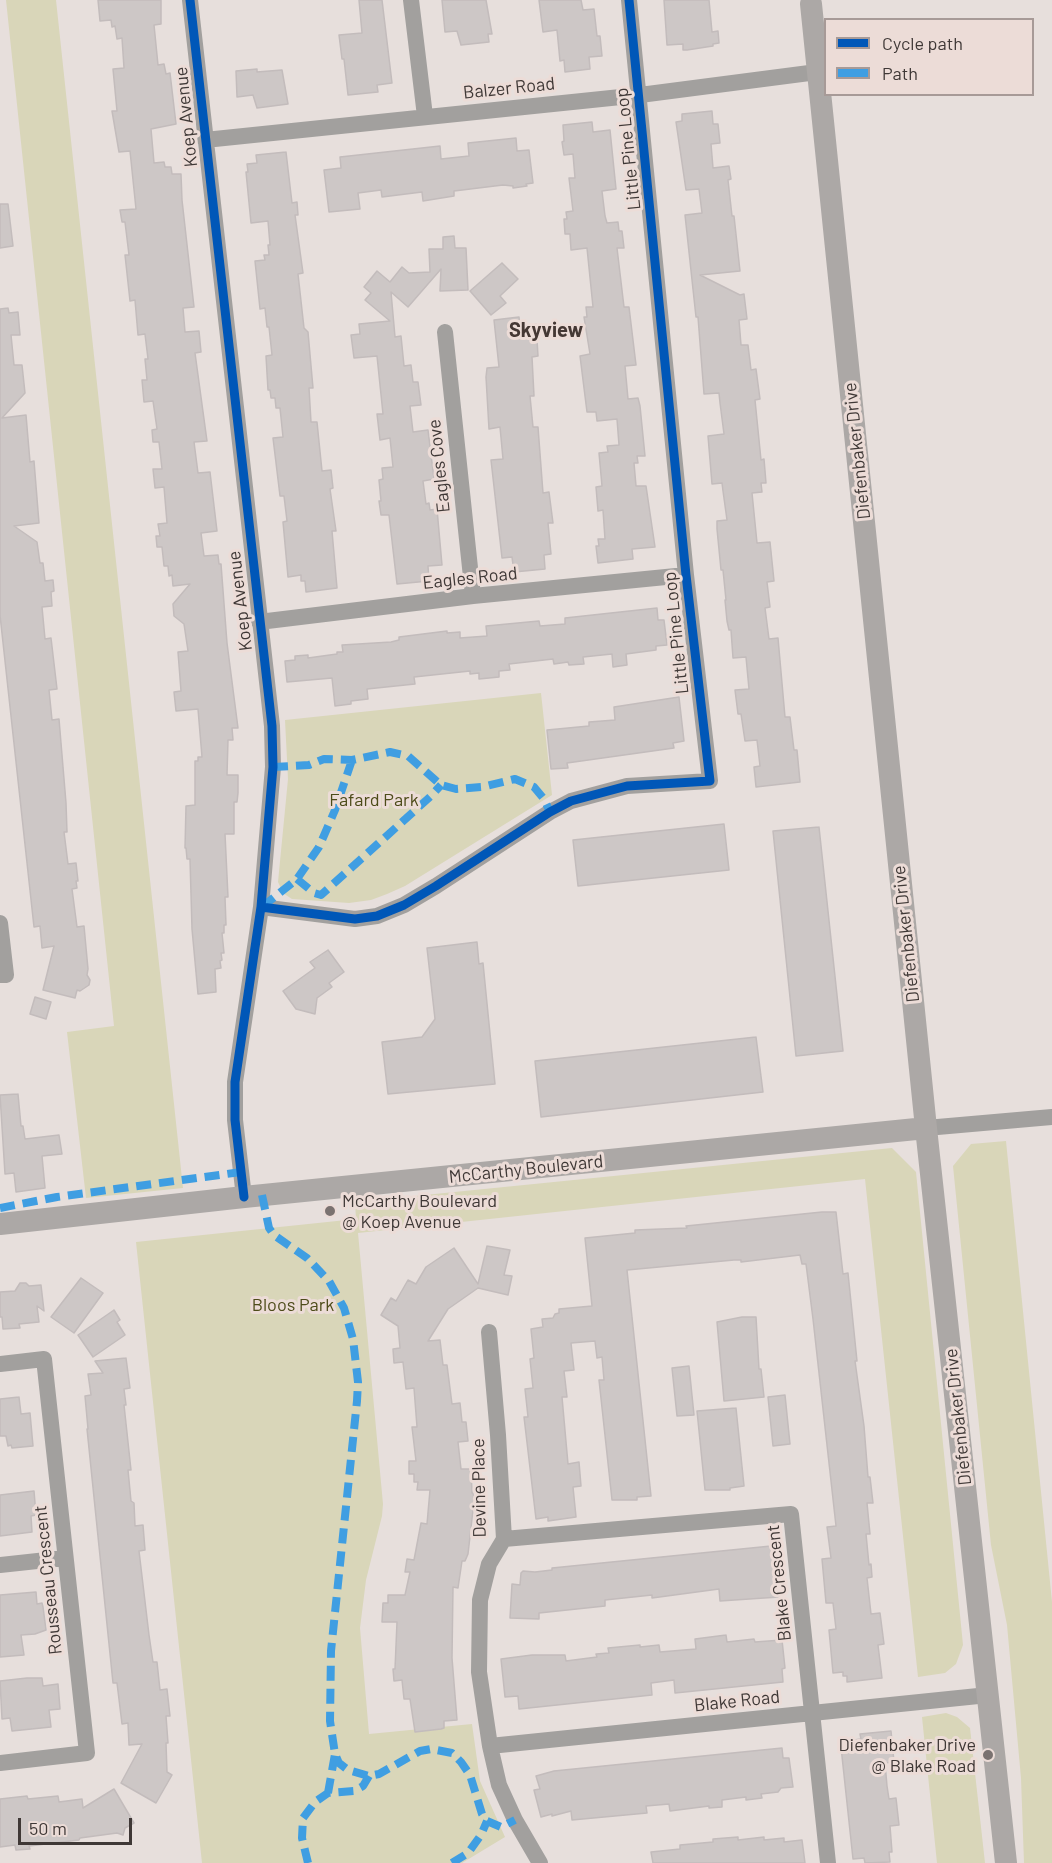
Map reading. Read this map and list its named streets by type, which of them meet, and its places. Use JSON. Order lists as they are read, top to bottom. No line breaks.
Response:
{"streets":{"main road":["Diefenbaker Drive","McCarthy Boulevard"],"street":["Balzer Road","Koep Avenue","Little Pine Loop","Eagles Cove","Eagles Road","Devine Place","Rousseau Crescent","Blake Crescent","Blake Road"]},"crossings":[["Balzer Road","Koep Avenue"],["Balzer Road","Little Pine Loop"],["Balzer Road","Diefenbaker Drive"],["Koep Avenue","Little Pine Loop"],["Koep Avenue","Eagles Road"],["Koep Avenue","McCarthy Boulevard"],["Little Pine Loop","Eagles Road"],["Diefenbaker Drive","McCarthy Boulevard"],["Diefenbaker Drive","Blake Road"],["Eagles Cove","Eagles Road"],["Devine Place","Blake Crescent"],["Devine Place","Blake Road"],["Blake Crescent","Blake Road"]],"districts":["Skyview"],"parks":["Fafard Park","Bloos Park"],"places":["McCarthy Boulevard @ Koep Avenue","Diefenbaker Drive @ Blake Road"],"legend":["Cycle path","Path"],"scale_bar":"50 m"}
